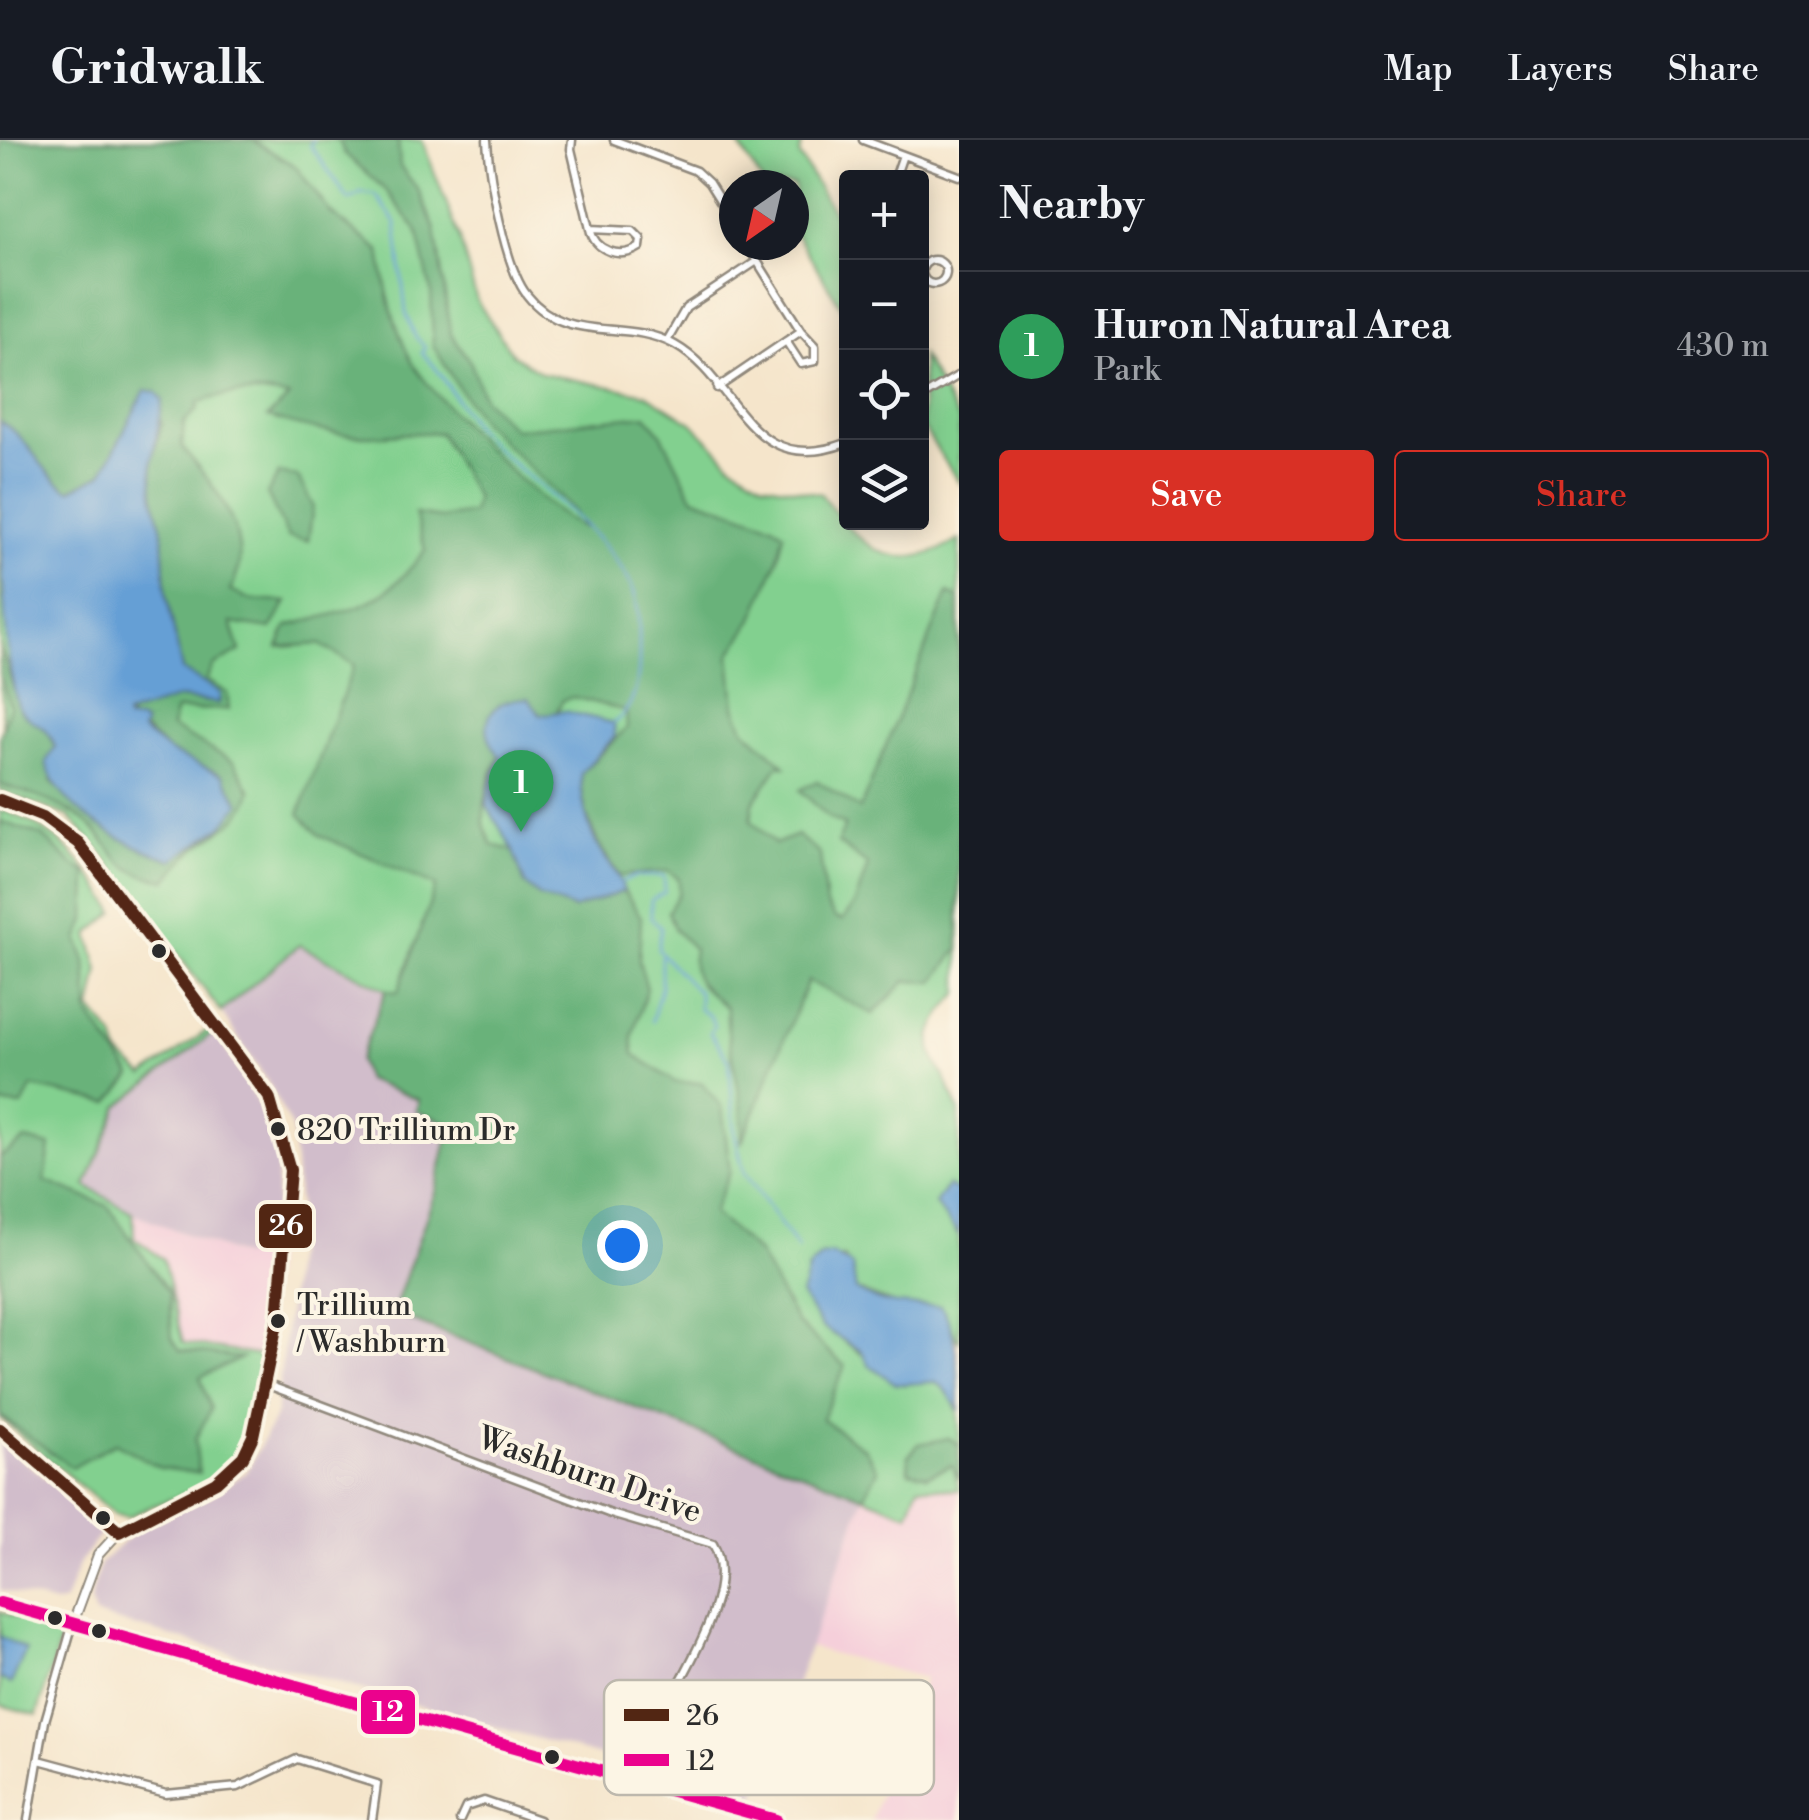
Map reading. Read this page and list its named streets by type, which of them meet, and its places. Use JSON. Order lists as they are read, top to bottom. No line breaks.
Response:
{"streets":{"street":["Washburn Drive"]},"places":["820 Trillium Dr","Trillium / Washburn"],"lines":["transit line 26","transit line 12"],"legend":["26","12"],"north":"bottom left","page":{"header":"Gridwalk","nav":["Map","Layers","Share"],"heading":"Nearby","map_buttons":["+","−"],"list":[{"mark":"1","name":"Huron Natural Area","note":"Park","value":"430 m"}],"buttons":["Save","Share"],"pins":"1"}}
